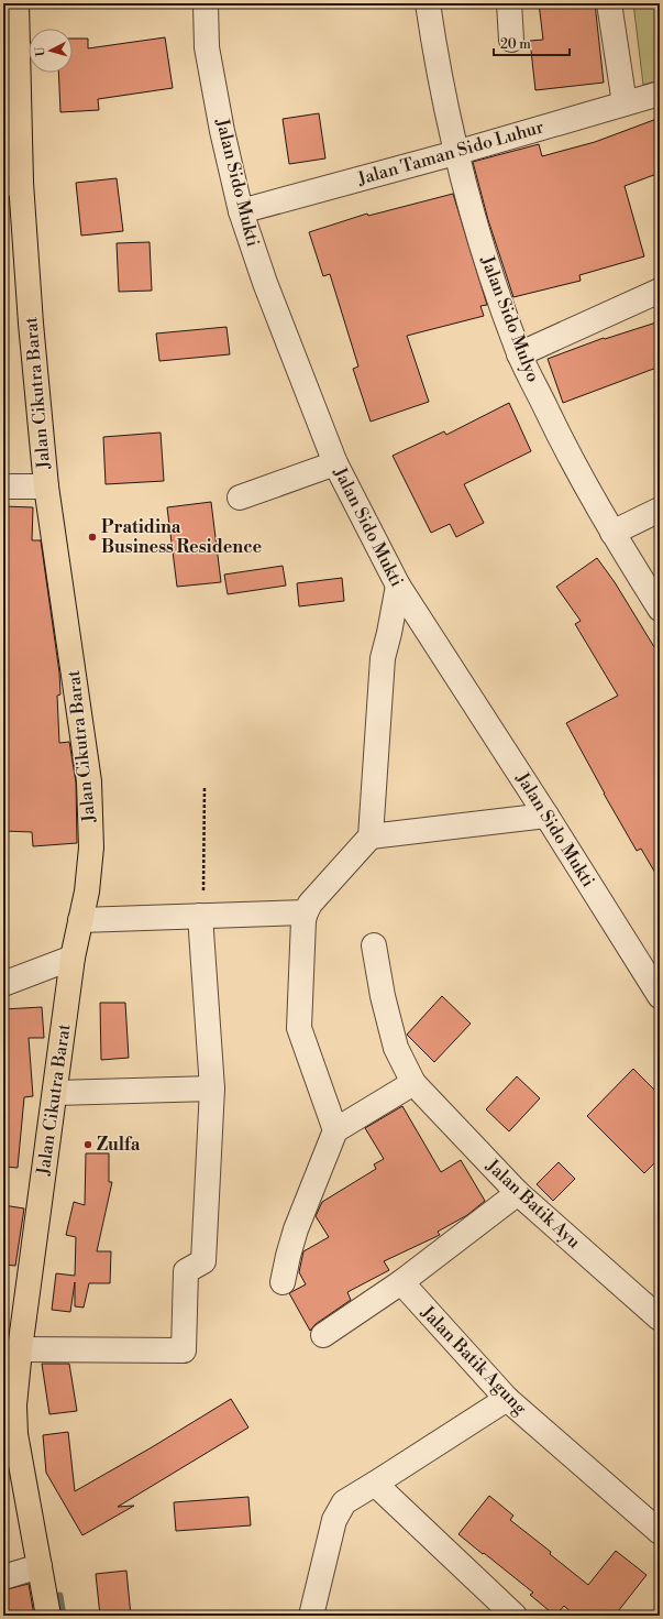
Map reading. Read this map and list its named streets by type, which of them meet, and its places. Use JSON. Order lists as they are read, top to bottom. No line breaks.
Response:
{"streets":{"main road":["Jalan Cikutra Barat"],"street":["Jalan Taman Sido Luhur","Jalan Sido Mukti","Jalan Sido Mulyo","Jalan Batik Ayu","Jalan Batik Agung"]},"crossings":[["Jalan Taman Sido Luhur","Jalan Sido Mukti"],["Jalan Taman Sido Luhur","Jalan Sido Mulyo"]],"places":["Pratidina Business Residence","Zulfa"],"scale_bar":"20 m","north":"left"}
